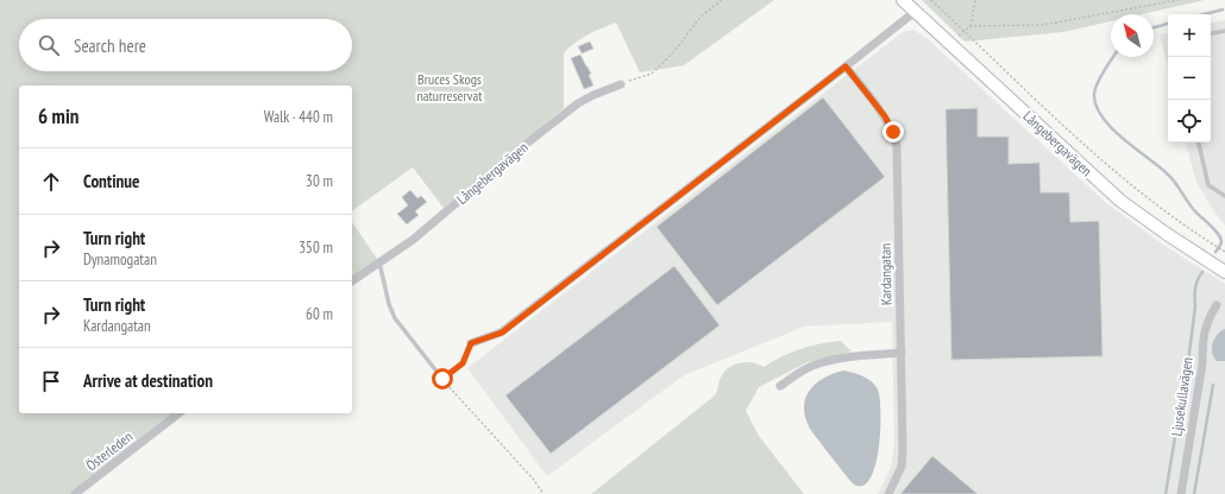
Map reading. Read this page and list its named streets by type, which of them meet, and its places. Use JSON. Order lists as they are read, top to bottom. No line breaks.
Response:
{"streets":{"street":["Långebergavägen","Kardangatan","Ljusekullavägen","Österleden"]},"parks":["Bruces Skogs naturreservat"],"north":"top left","page":{"map_buttons":["+","−"],"search":"Search here","heading":["6 min","Walk · 440 m"],"list":[["Continue","30 m"],["Turn right","Dynamogatan","350 m"],["Turn right","Kardangatan","60 m"],"Arrive at destination"]}}
